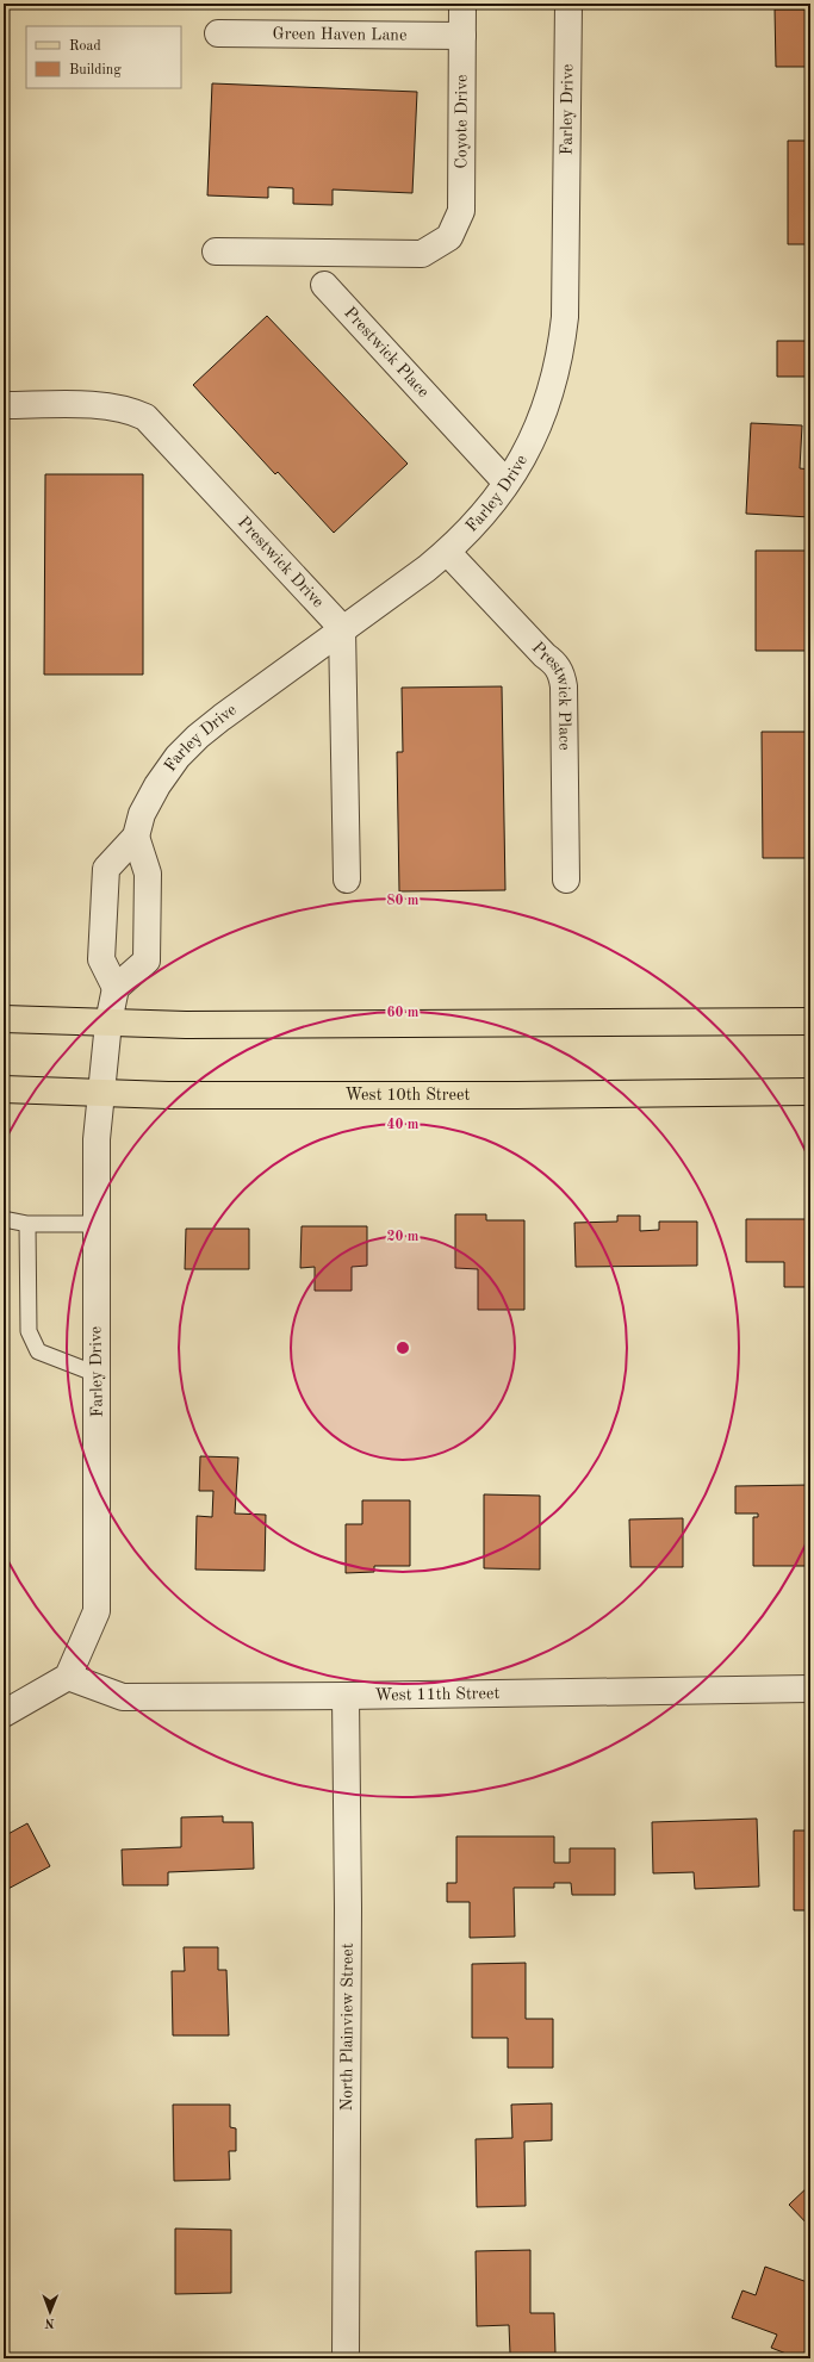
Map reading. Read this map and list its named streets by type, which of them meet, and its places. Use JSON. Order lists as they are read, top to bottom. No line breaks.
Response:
{"streets":{"main road":["West 10th Street"],"street":["Green Haven Lane","Farley Drive","Coyote Drive","Prestwick Place","Prestwick Drive","West 11th Street","North Plainview Street"]},"crossings":[["Green Haven Lane","Coyote Drive"],["Farley Drive","Prestwick Place"],["Farley Drive","Prestwick Drive"],["Farley Drive","West 10th Street"],["Farley Drive","West 11th Street"],["West 11th Street","North Plainview Street"]],"legend":["Road","Building"],"north":"bottom","rings":["80 m","60 m","40 m","20 m"]}
